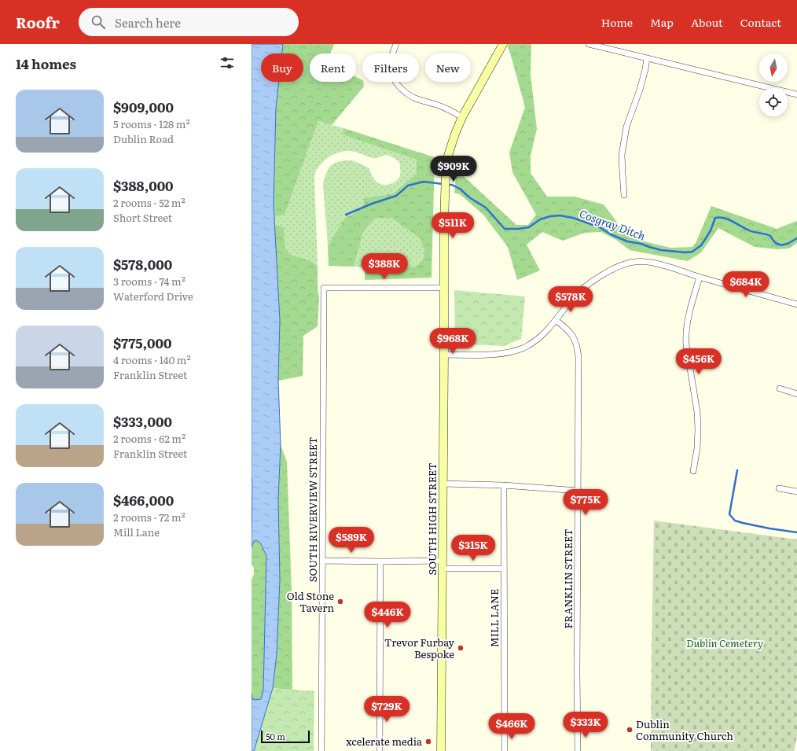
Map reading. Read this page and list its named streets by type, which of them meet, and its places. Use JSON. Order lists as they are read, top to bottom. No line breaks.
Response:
{"streets":{"main road":["SOUTH HIGH STREET"],"street":["SOUTH RIVERVIEW STREET","FRANKLIN STREET","MILL LANE"]},"crossings":[["SOUTH RIVERVIEW STREET","SOUTH HIGH STREET"]],"water":["Cosgray Ditch"],"parks":["Dublin Cemetery"],"places":["Old Stone Tavern","Trevor Furbay Bespoke","Dublin Community Church","xcelerate media"],"scale_bar":"50 m","north":"bottom","page":{"header":"Roofr","search":"Search here","nav":["Home","Map","About","Contact"],"heading":"14 homes","chip":["Buy","Rent","Filters","New"],"list":[{"name":"$909,000","note":"5 rooms · 128 m² · Dublin Road"},{"name":"$388,000","note":"2 rooms · 52 m² · Short Street"},{"name":"$578,000","note":"3 rooms · 74 m² · Waterford Drive"},{"name":"$775,000","note":"4 rooms · 140 m² · Franklin Street"},{"name":"$333,000","note":"2 rooms · 62 m² · Franklin Street"},{"name":"$466,000","note":"2 rooms · 72 m² · Mill Lane"}],"price":["$909K","$511K","$388K","$684K","$578K","$968K","$456K","$775K","$589K","$315K","$446K","$729K","$333K","$466K"],"scale":"50 m"}}
